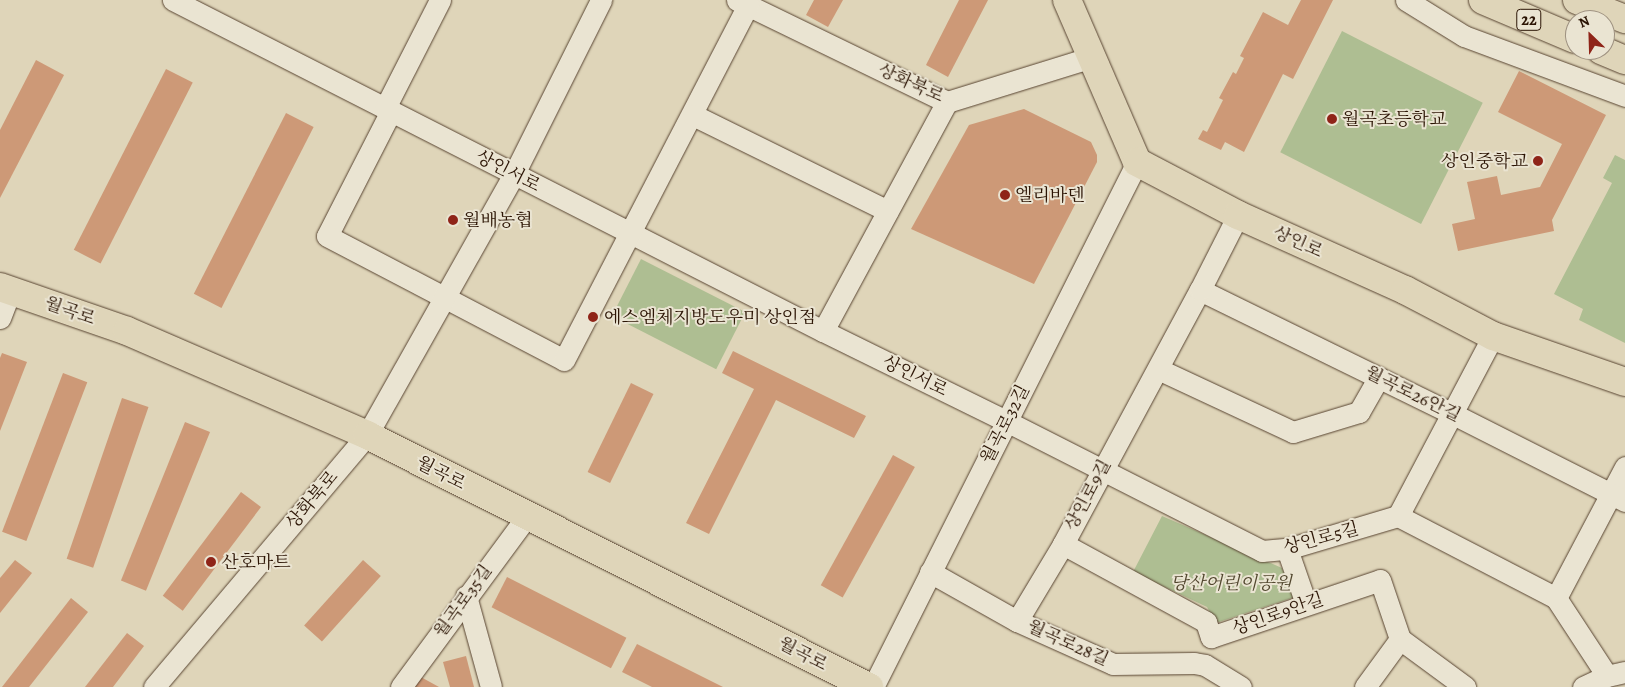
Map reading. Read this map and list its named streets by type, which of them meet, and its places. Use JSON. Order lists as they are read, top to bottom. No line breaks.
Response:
{"streets":{"main road":["22","상인로","월곡로"],"street":["상화북로","상인서로","월곡로26안길","월곡로32길","상인로9길","상인로5길","월곡로35길","상인로9안길","월곡로28길"]},"crossings":[["상화북로","상인서로"],["상화북로","월곡로"],["상인서로","월곡로32길"],["상인서로","상인로5길"],["상인로","월곡로32길"],["상인로","상인로9길"],["월곡로","월곡로32길"],["월곡로","월곡로35길"],["월곡로26안길","상인로9길"],["월곡로32길","상인로5길"],["월곡로32길","월곡로28길"],["상인로9길","상인로5길"],["상인로9길","상인로9안길"],["상인로9길","월곡로28길"]],"parks":["당산어린이공원"],"places":["월곡초등학교","상인중학교","엘리바덴","월배농협","에스엠체지방도우미 상인점","산호마트"],"north":"top left"}
